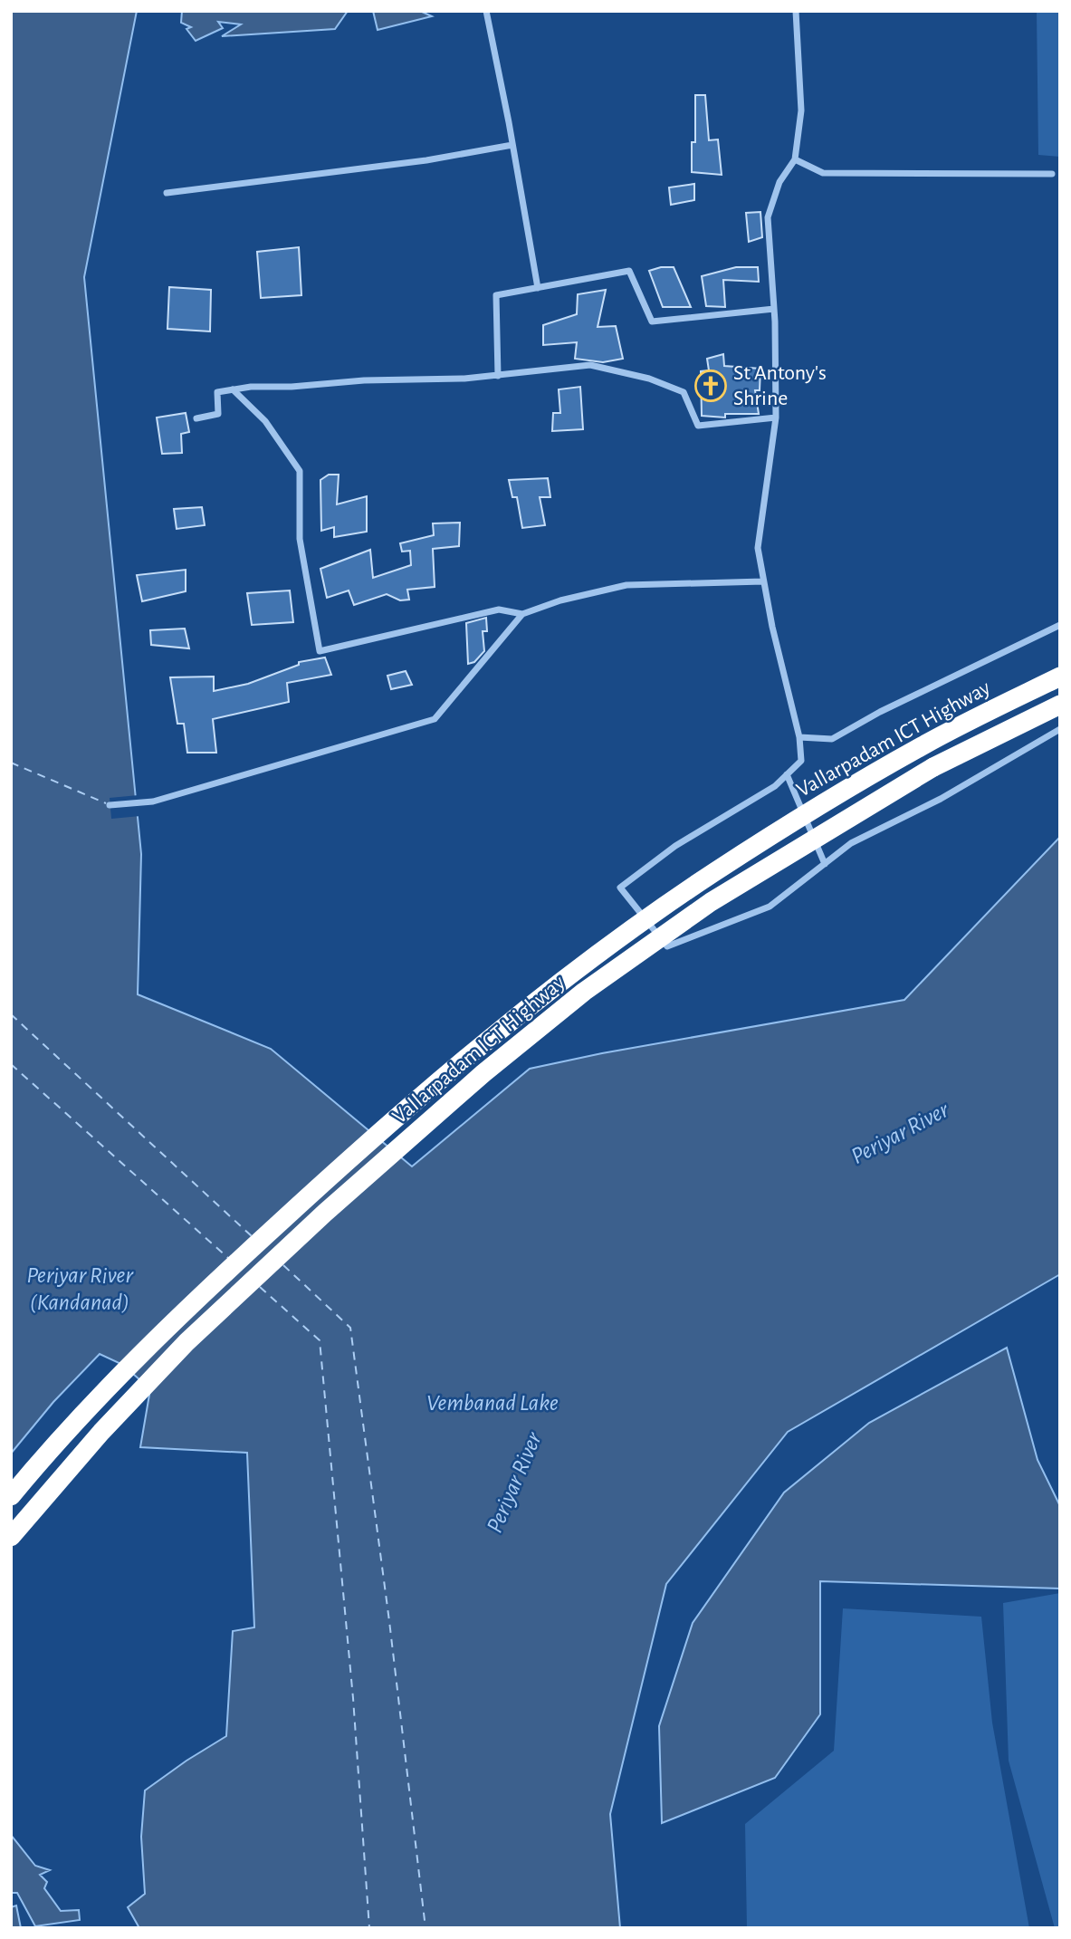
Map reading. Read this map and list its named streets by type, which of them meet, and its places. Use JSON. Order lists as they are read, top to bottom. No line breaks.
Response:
{"streets":{"highway":["Vallarpadam ICT Highway"]},"water":["Periyar River","Periyar River (Kandanad)","Vembanad Lake"],"places":{"church":["St Antony's Shrine"]}}
